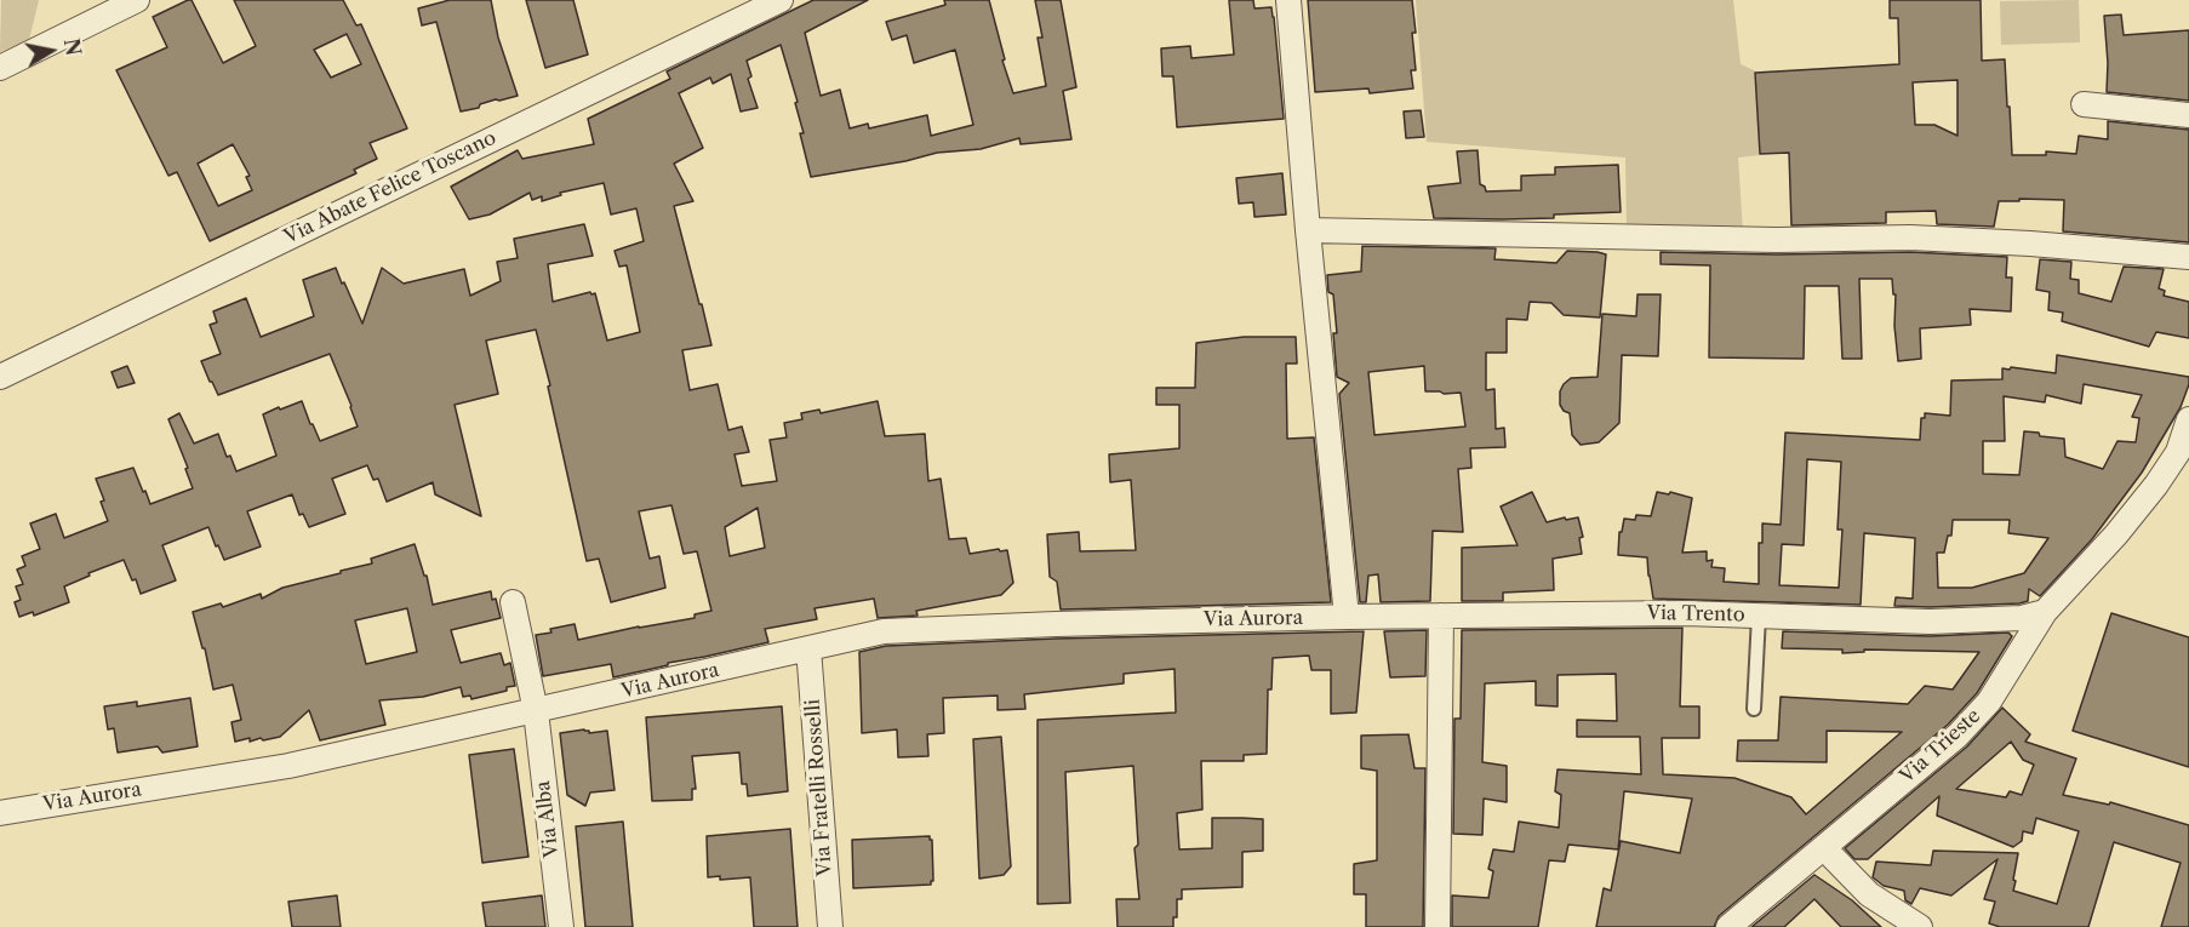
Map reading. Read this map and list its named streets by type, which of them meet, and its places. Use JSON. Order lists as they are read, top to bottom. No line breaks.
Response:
{"streets":{"street":["Via Abate Felice Toscano","Via Trento","Via Aurora","Via Trieste","Via Fratelli Rosselli","Via Alba"]},"crossings":[["Via Trento","Via Aurora"],["Via Trento","Via Trieste"],["Via Aurora","Via Fratelli Rosselli"],["Via Aurora","Via Alba"]],"north":"right"}
